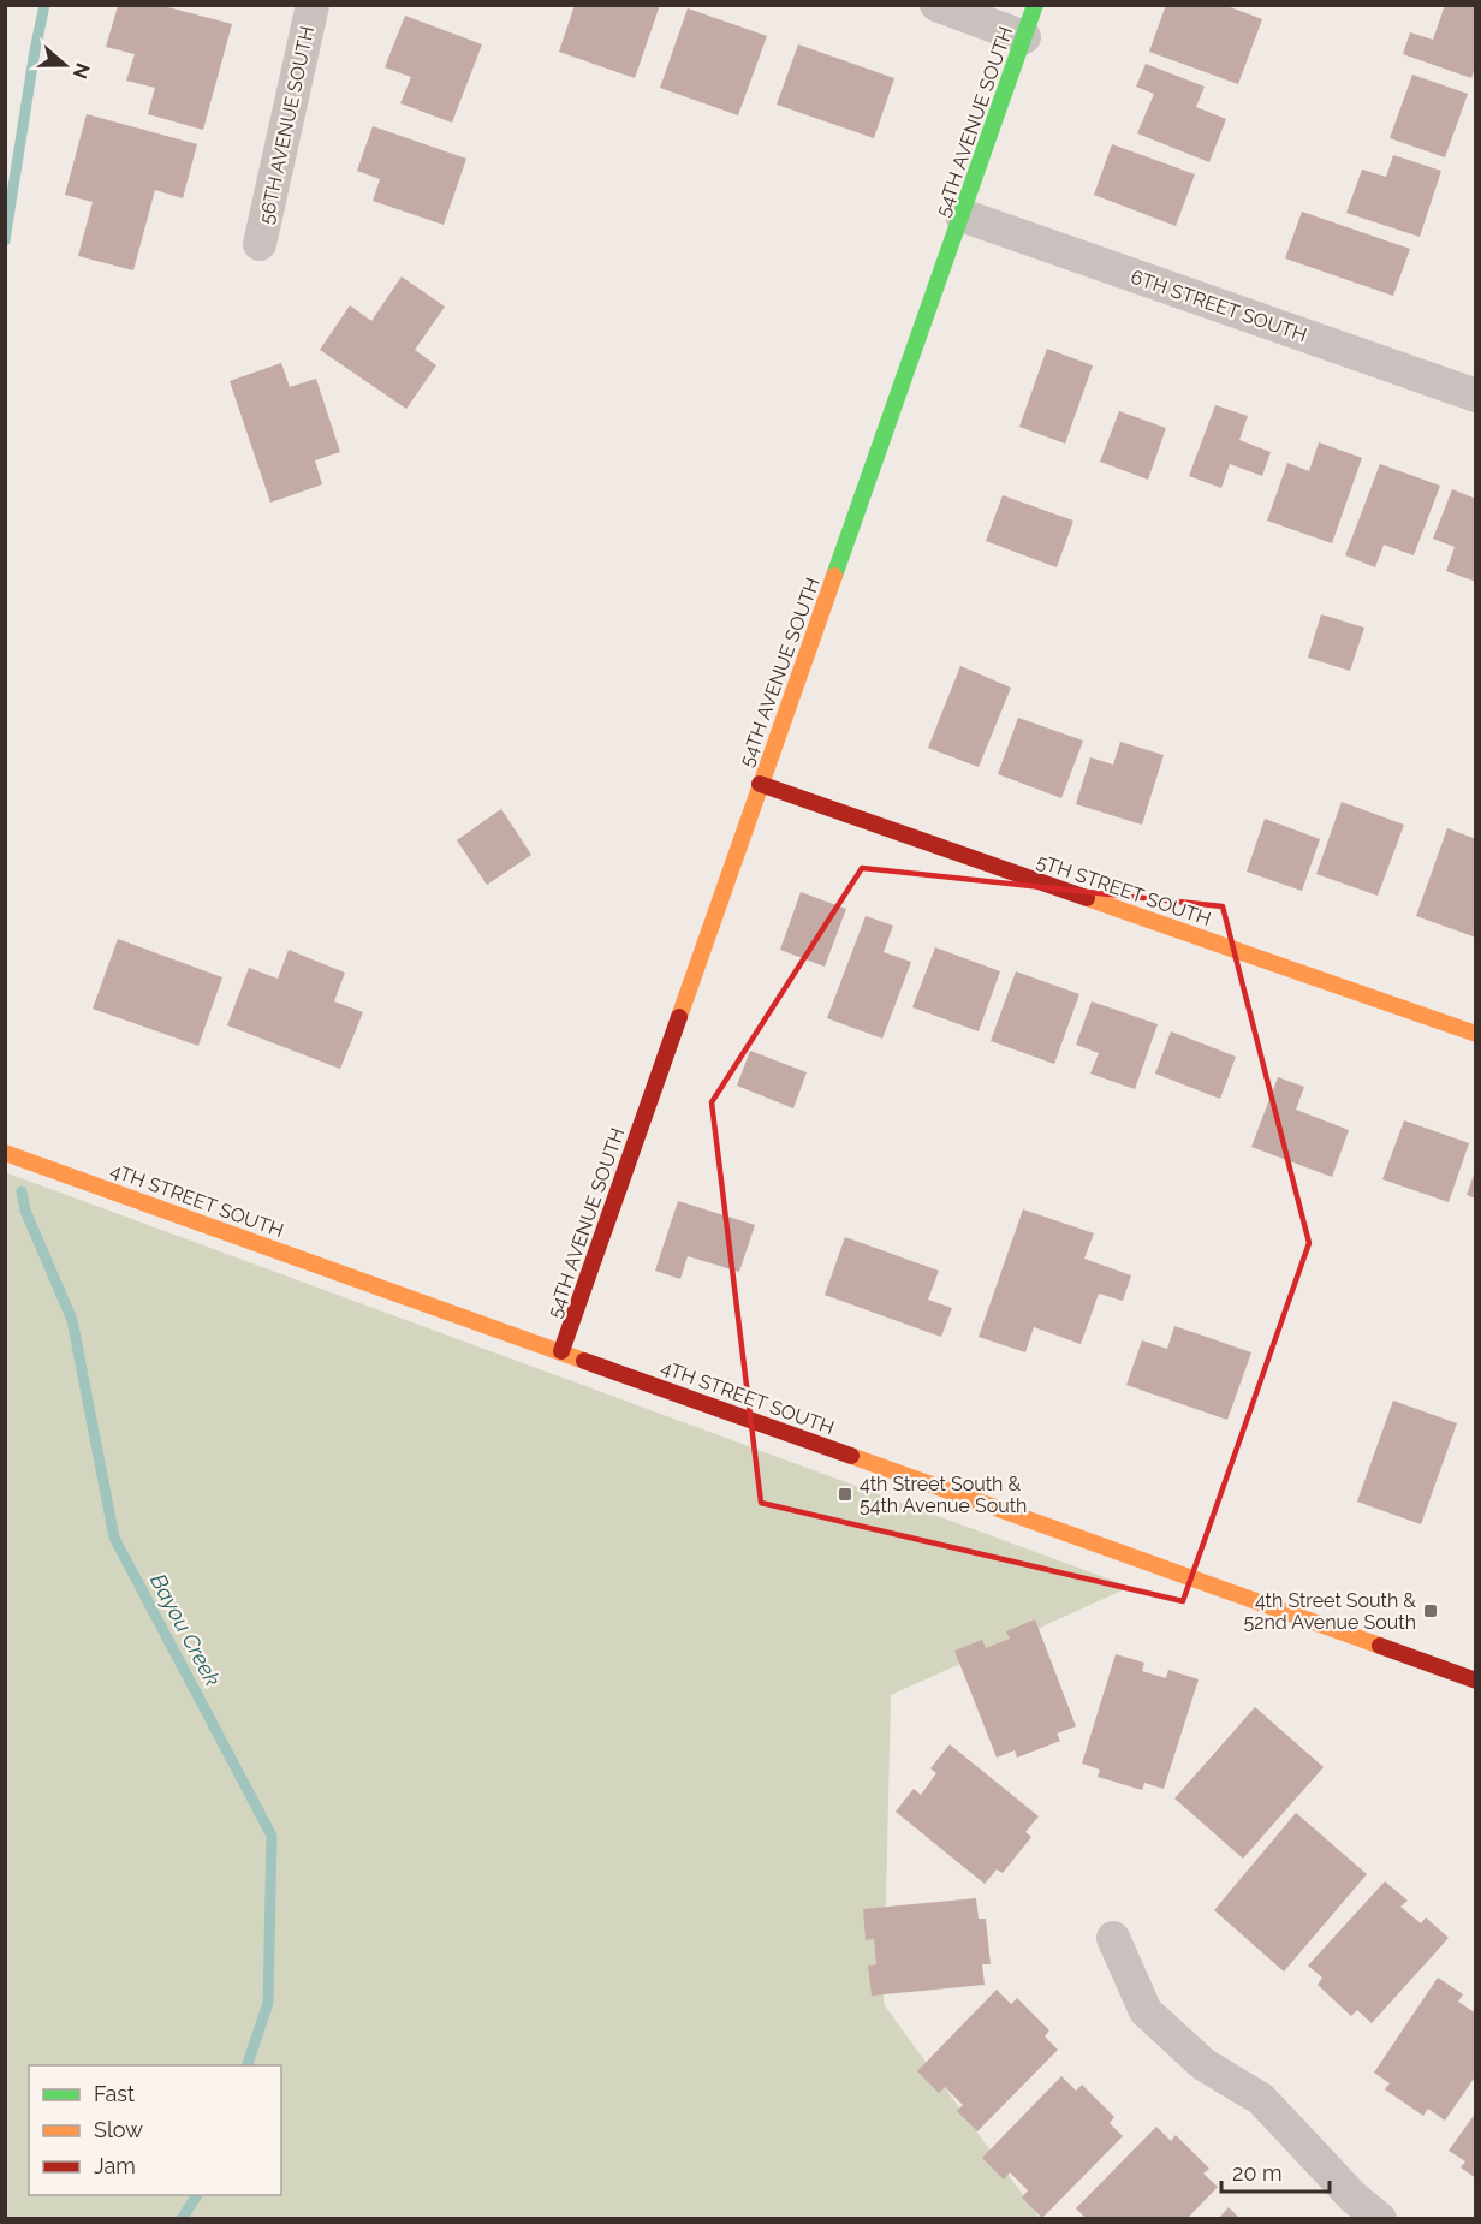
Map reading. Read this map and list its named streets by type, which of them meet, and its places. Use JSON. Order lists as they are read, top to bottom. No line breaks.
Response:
{"streets":{"street":["54TH AVENUE SOUTH","56TH AVENUE SOUTH","6TH STREET SOUTH","5TH STREET SOUTH","4TH STREET SOUTH"]},"crossings":[["54TH AVENUE SOUTH","6TH STREET SOUTH"],["54TH AVENUE SOUTH","5TH STREET SOUTH"],["54TH AVENUE SOUTH","4TH STREET SOUTH"]],"water":["Bayou Creek"],"places":{"transit":["4th Street South & 54th Avenue South","4th Street South & 52nd Avenue South"]},"legend":["Fast","Slow","Jam"],"scale_bar":"20 m","north":"right"}
